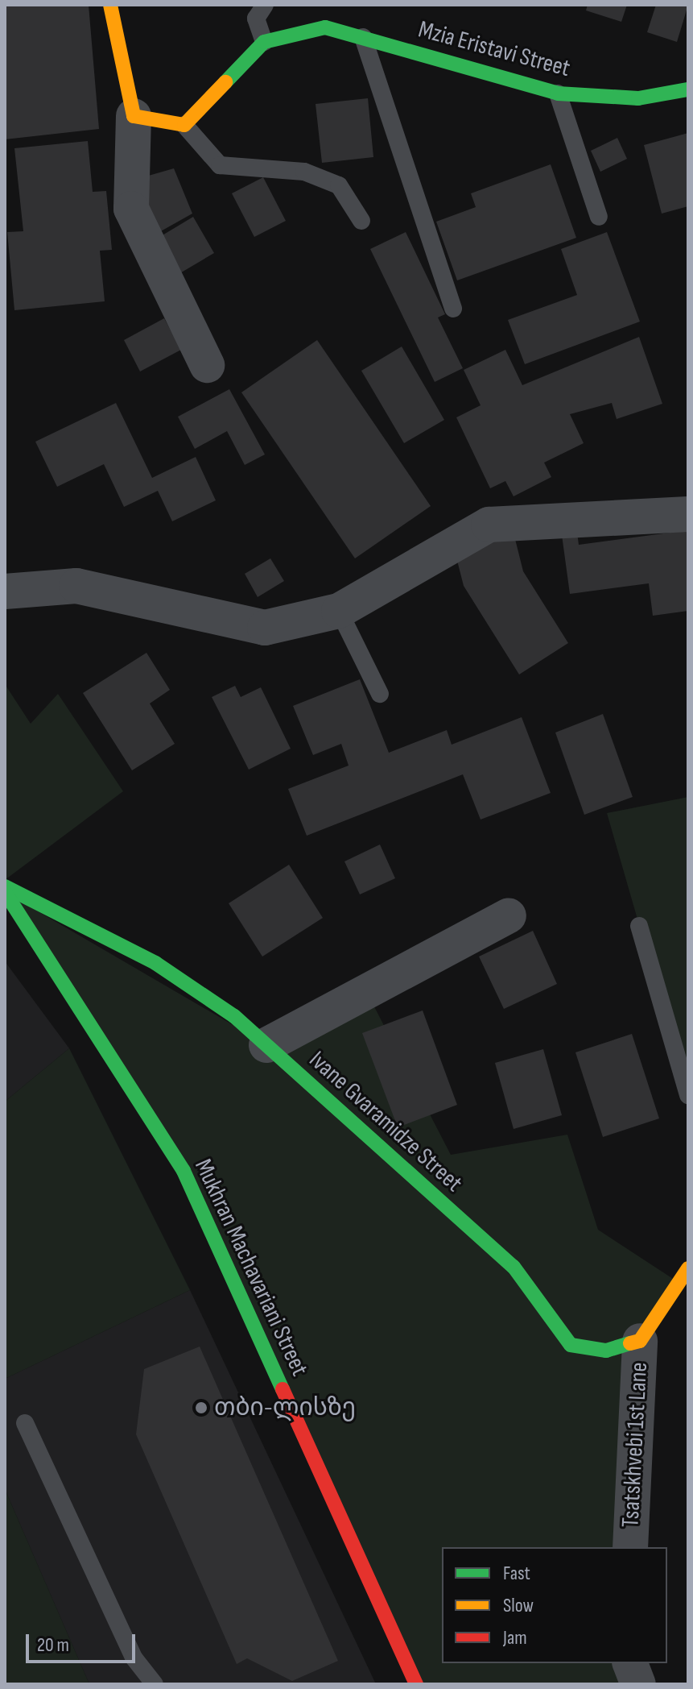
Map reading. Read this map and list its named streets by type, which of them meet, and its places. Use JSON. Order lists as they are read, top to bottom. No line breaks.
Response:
{"streets":{"street":["Mzia Eristavi Street","Ivane Gvaramidze Street","Mukhran Machavariani Street","Tsatskhvebi 1st Lane"]},"crossings":[["Ivane Gvaramidze Street","Tsatskhvebi 1st Lane"]],"places":["თბი-ლისზე"],"legend":["Fast","Slow","Jam"],"scale_bar":"20 m"}
